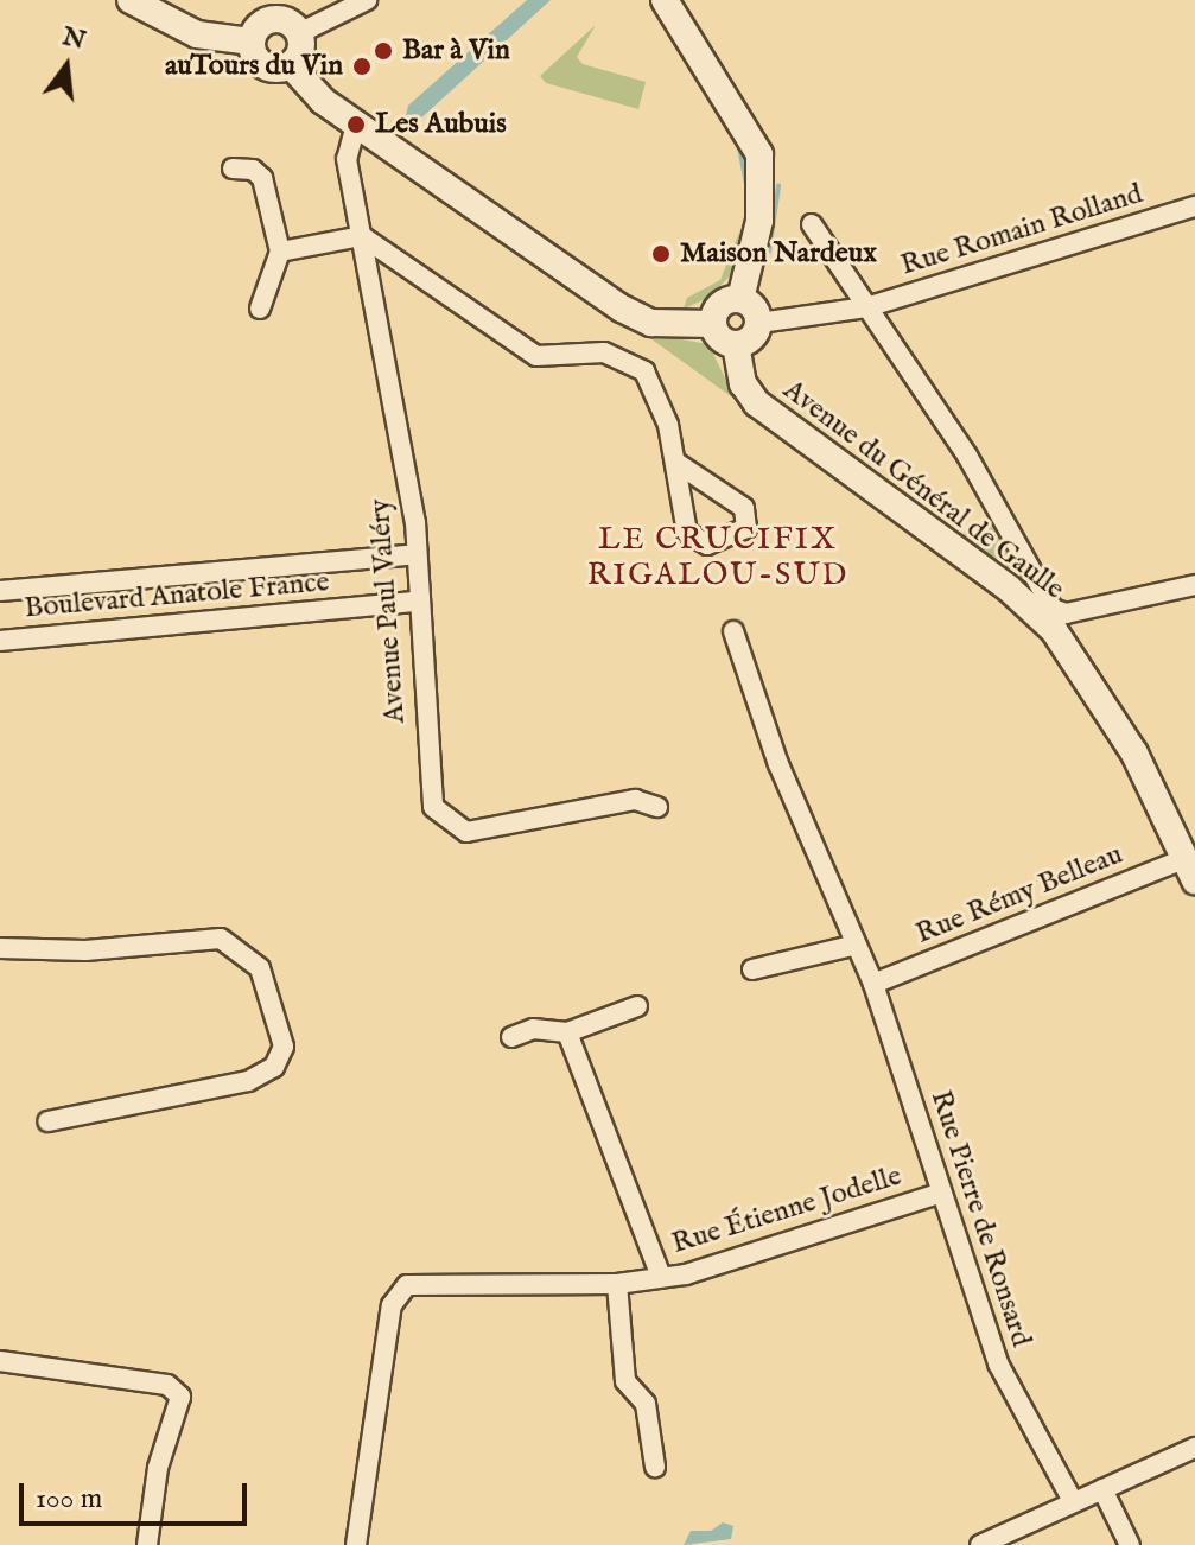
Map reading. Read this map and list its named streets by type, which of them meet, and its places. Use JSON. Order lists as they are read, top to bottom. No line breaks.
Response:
{"streets":{"street":["Rue Romain Rolland","Avenue du Général de Gaulle","Boulevard Anatole France","Avenue Paul Valéry","Rue Rémy Belleau","Rue Étienne Jodelle","Rue Pierre de Ronsard"]},"crossings":[["Rue Romain Rolland","Avenue du Général de Gaulle"],["Avenue du Général de Gaulle","Rue Rémy Belleau"],["Boulevard Anatole France","Avenue Paul Valéry"],["Rue Rémy Belleau","Rue Pierre de Ronsard"],["Rue Étienne Jodelle","Rue Pierre de Ronsard"]],"districts":["LE CRUCIFIX RIGALOU-SUD"],"places":["Bar à Vin","auTours du Vin","Les Aubuis","Maison Nardeux"],"scale_bar":"100 m","north":"top"}
